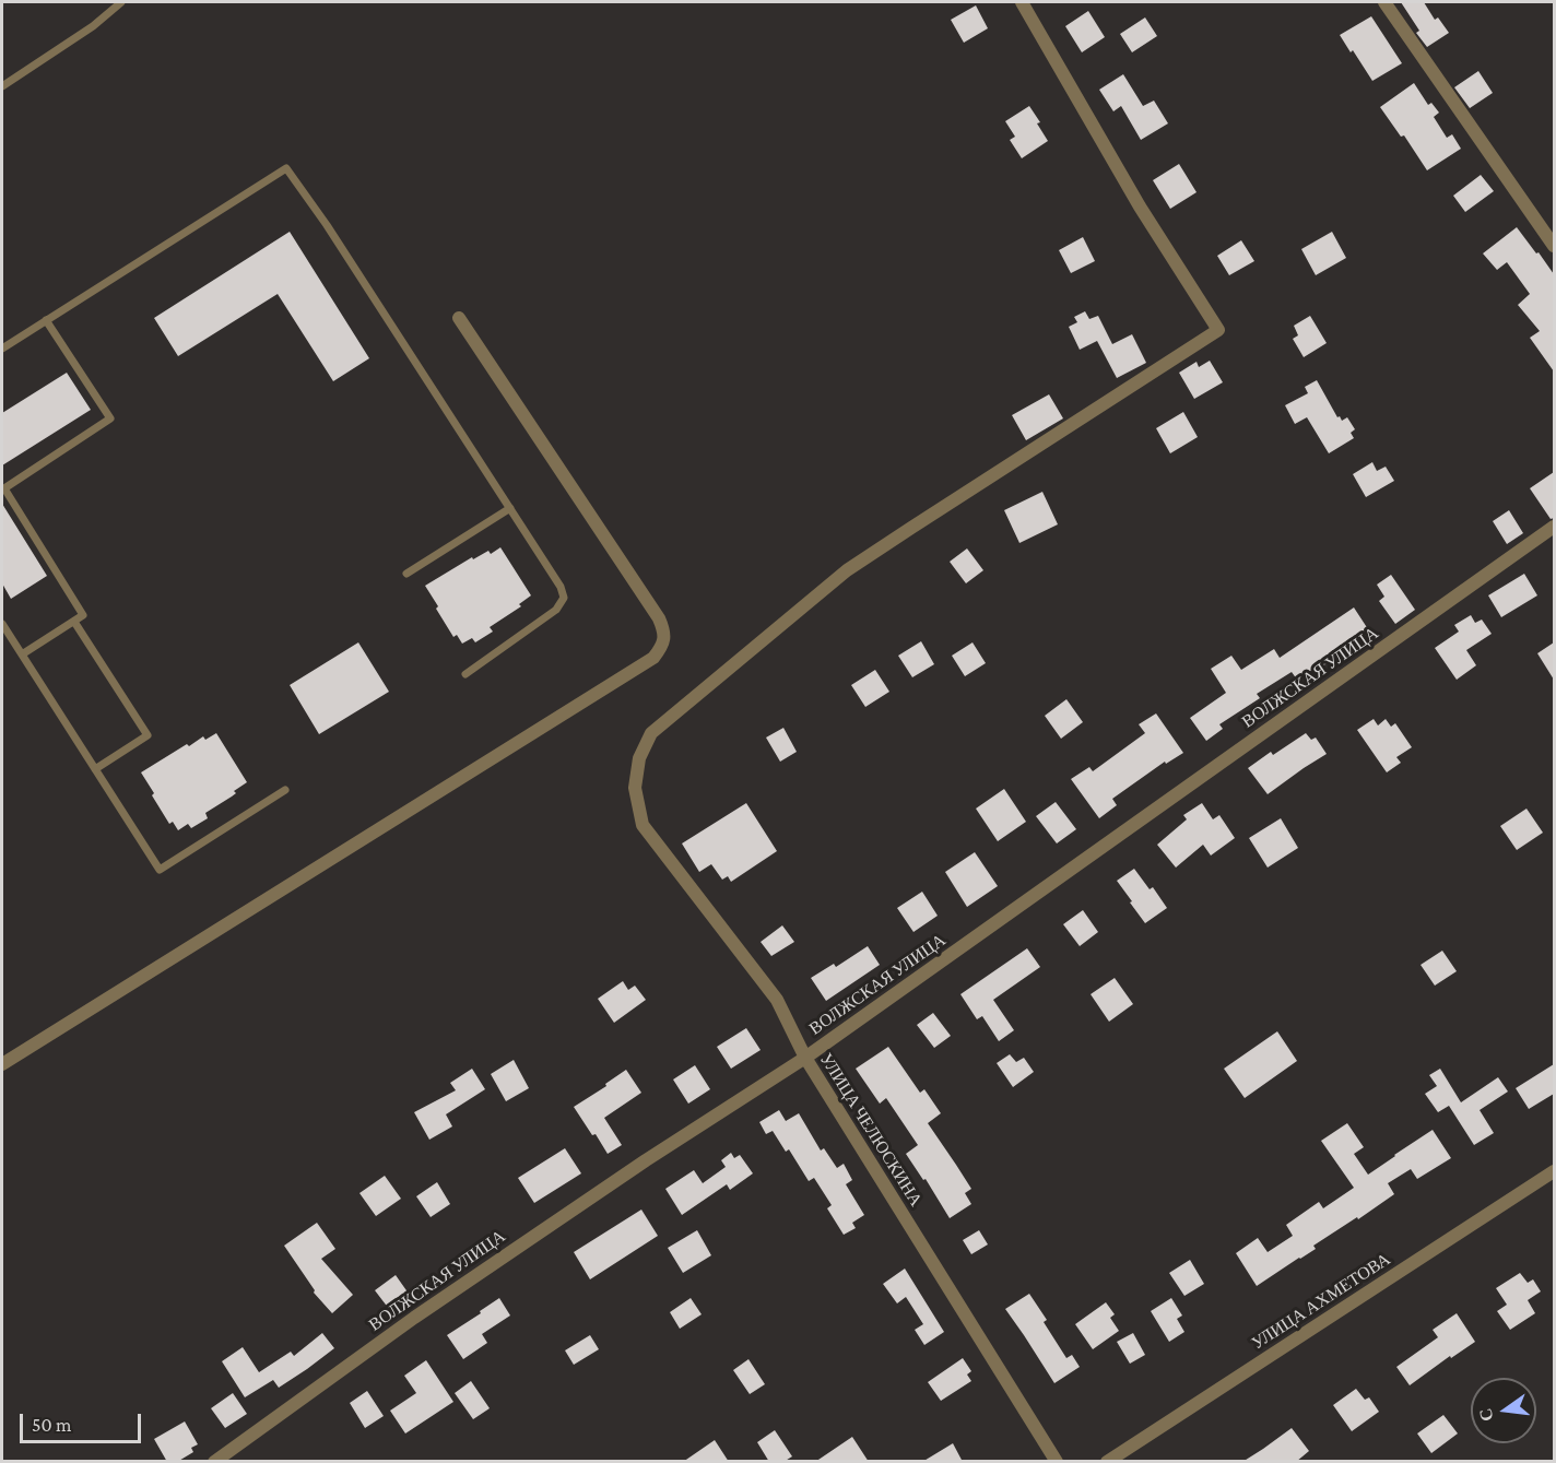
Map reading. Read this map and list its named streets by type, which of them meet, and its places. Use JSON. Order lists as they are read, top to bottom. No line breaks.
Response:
{"streets":{"street":["ВОЛЖСКАЯ УЛИЦА","УЛИЦА ЧЕЛЮСКИНА","УЛИЦА АХМЕТОВА"]},"crossings":[["ВОЛЖСКАЯ УЛИЦА","УЛИЦА ЧЕЛЮСКИНА"]],"scale_bar":"50 m","north":"left"}
